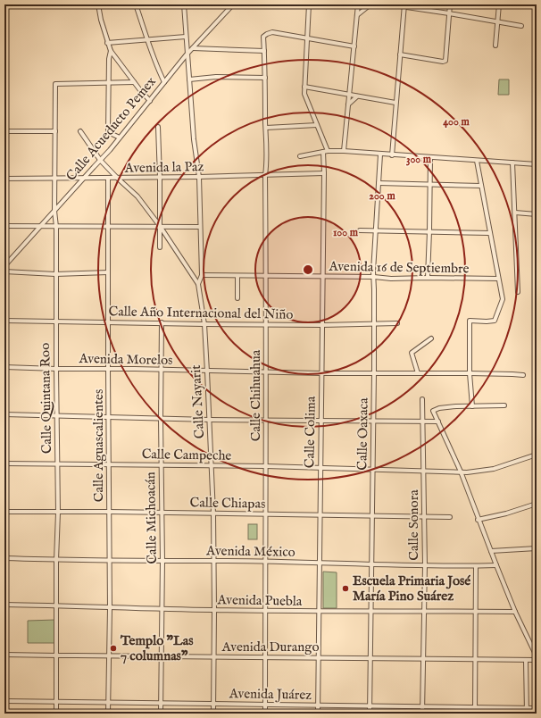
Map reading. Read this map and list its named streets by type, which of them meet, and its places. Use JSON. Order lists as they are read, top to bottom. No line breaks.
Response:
{"streets":{"street":["Calle Acueducto Pemex","Avenida la Paz","Avenida 16 de Septiembre","Calle Año Internacional del Niño","Avenida Morelos","Calle Chihuahua","Calle Quintana Roo","Calle Nayarit","Calle Colima","Calle Oaxaca","Calle Aguascalientes","Calle Campeche","Calle Chiapas","Calle Michoacán","Calle Sonora","Avenida México","Avenida Puebla","Avenida Durango","Avenida Juárez"]},"crossings":[["Calle Acueducto Pemex","Avenida la Paz"],["Calle Acueducto Pemex","Calle Quintana Roo"],["Calle Acueducto Pemex","Calle Nayarit"],["Avenida la Paz","Calle Chihuahua"],["Avenida la Paz","Calle Quintana Roo"],["Avenida la Paz","Calle Nayarit"],["Avenida la Paz","Calle Colima"],["Avenida la Paz","Calle Aguascalientes"],["Avenida 16 de Septiembre","Calle Chihuahua"],["Avenida 16 de Septiembre","Calle Colima"],["Avenida 16 de Septiembre","Calle Oaxaca"],["Calle Año Internacional del Niño","Calle Chihuahua"],["Calle Año Internacional del Niño","Calle Quintana Roo"],["Calle Año Internacional del Niño","Calle Nayarit"],["Calle Año Internacional del Niño","Calle Colima"],["Calle Año Internacional del Niño","Calle Oaxaca"],["Calle Año Internacional del Niño","Calle Aguascalientes"],["Calle Año Internacional del Niño","Calle Michoacán"],["Avenida Morelos","Calle Chihuahua"],["Avenida Morelos","Calle Quintana Roo"],["Avenida Morelos","Calle Nayarit"],["Avenida Morelos","Calle Colima"],["Avenida Morelos","Calle Oaxaca"],["Avenida Morelos","Calle Aguascalientes"],["Avenida Morelos","Calle Michoacán"],["Calle Chihuahua","Calle Campeche"],["Calle Chihuahua","Calle Chiapas"],["Calle Chihuahua","Avenida México"],["Calle Chihuahua","Avenida Puebla"],["Calle Chihuahua","Avenida Durango"],["Calle Chihuahua","Avenida Juárez"],["Calle Quintana Roo","Calle Campeche"],["Calle Quintana Roo","Calle Chiapas"],["Calle Quintana Roo","Avenida México"],["Calle Quintana Roo","Avenida Puebla"],["Calle Quintana Roo","Avenida Durango"],["Calle Quintana Roo","Avenida Juárez"],["Calle Nayarit","Calle Campeche"],["Calle Nayarit","Calle Chiapas"],["Calle Nayarit","Avenida México"],["Calle Nayarit","Avenida Puebla"],["Calle Nayarit","Avenida Durango"],["Calle Nayarit","Avenida Juárez"],["Calle Colima","Calle Campeche"],["Calle Colima","Calle Chiapas"],["Calle Colima","Avenida México"],["Calle Colima","Avenida Puebla"],["Calle Colima","Avenida Durango"],["Calle Colima","Avenida Juárez"],["Calle Oaxaca","Calle Campeche"],["Calle Oaxaca","Calle Chiapas"],["Calle Oaxaca","Avenida México"],["Calle Oaxaca","Avenida Puebla"],["Calle Oaxaca","Avenida Durango"],["Calle Oaxaca","Avenida Juárez"],["Calle Aguascalientes","Calle Campeche"],["Calle Aguascalientes","Calle Chiapas"],["Calle Aguascalientes","Avenida México"],["Calle Aguascalientes","Avenida Puebla"],["Calle Aguascalientes","Avenida Durango"],["Calle Aguascalientes","Avenida Juárez"],["Calle Campeche","Calle Michoacán"],["Calle Campeche","Calle Sonora"],["Calle Chiapas","Calle Michoacán"],["Calle Chiapas","Calle Sonora"],["Calle Michoacán","Avenida México"],["Calle Michoacán","Avenida Puebla"],["Calle Michoacán","Avenida Durango"],["Calle Michoacán","Avenida Juárez"],["Calle Sonora","Avenida México"],["Calle Sonora","Avenida Puebla"],["Calle Sonora","Avenida Durango"],["Calle Sonora","Avenida Juárez"]],"places":["Escuela Primaria José María Pino Suárez","Templo \"Las 7 columnas\""],"rings":["400 m","300 m","200 m","100 m"]}
